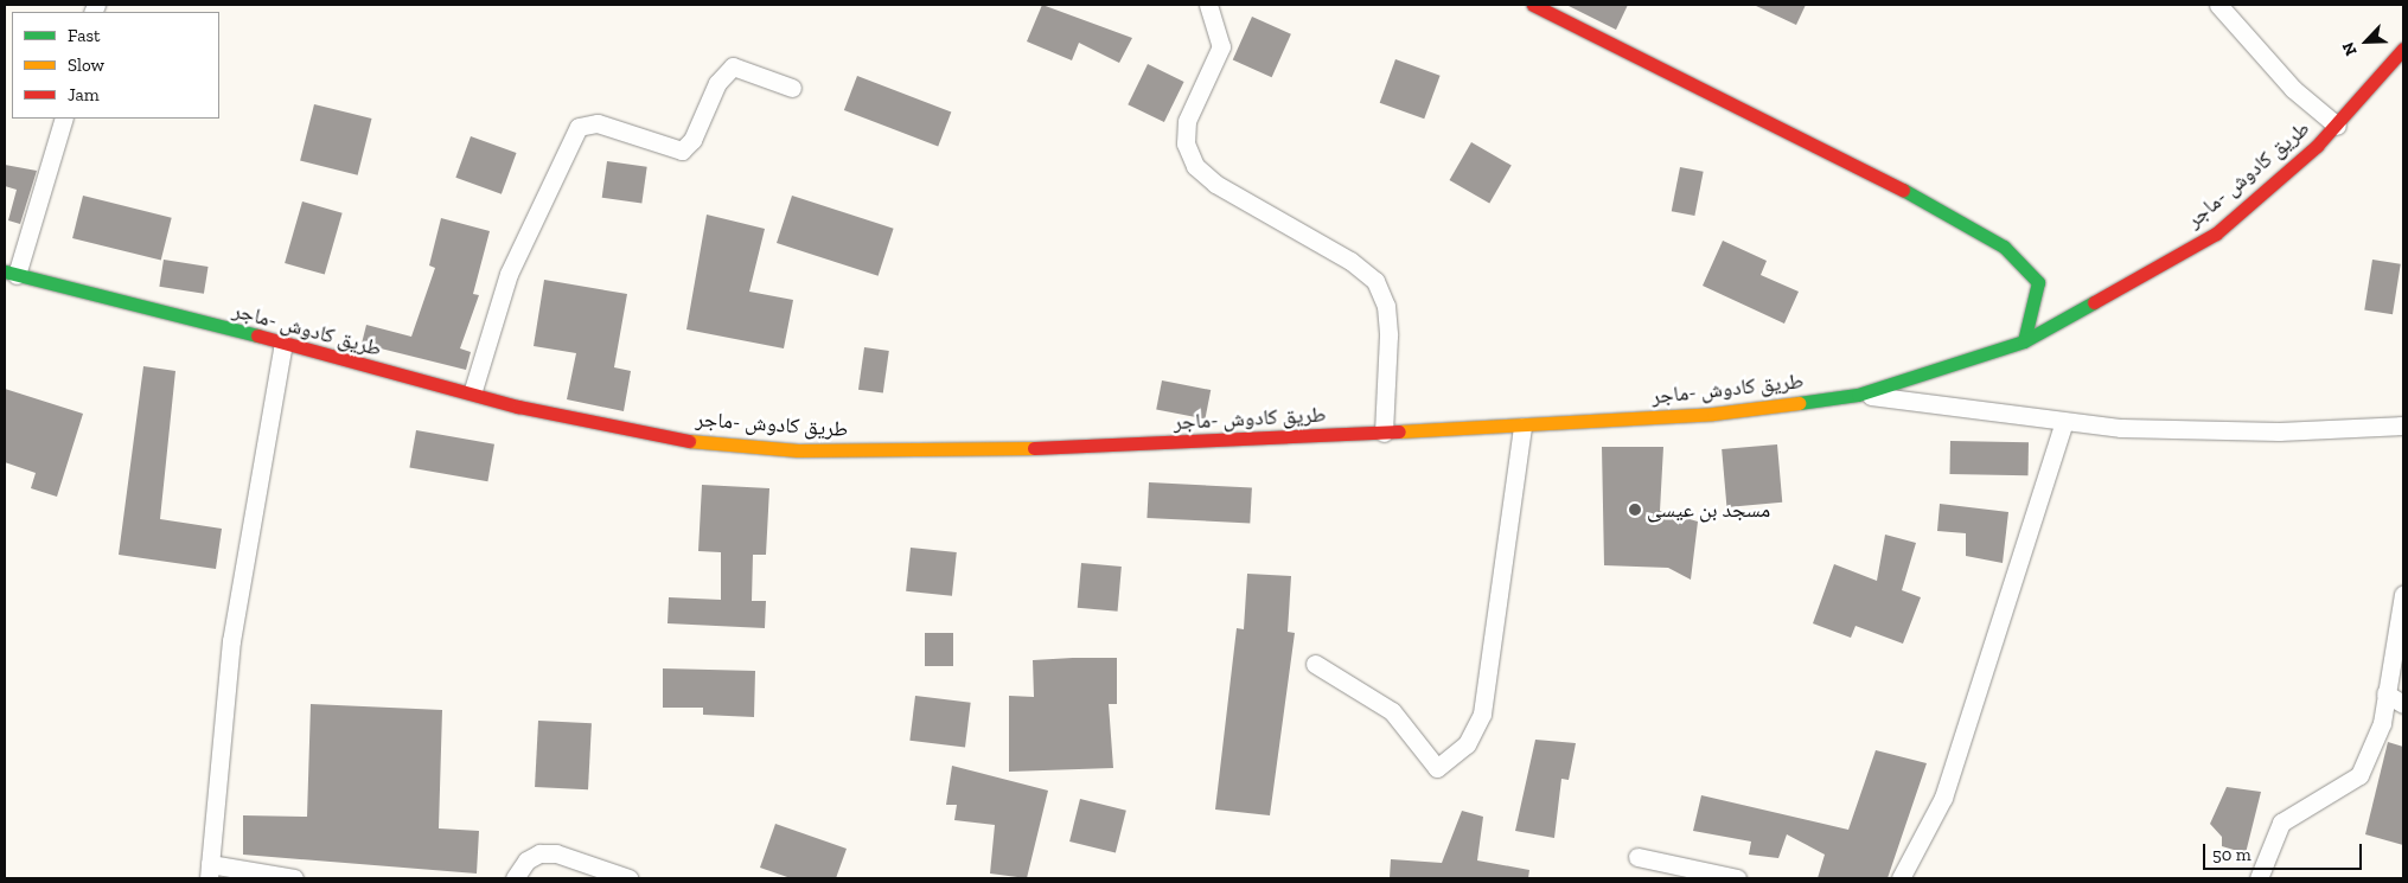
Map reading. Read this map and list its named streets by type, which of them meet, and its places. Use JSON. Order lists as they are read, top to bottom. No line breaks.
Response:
{"streets":{"main road":["طريق كادوش -ماجر"]},"places":["مسجد بن عيسى"],"legend":["Fast","Slow","Jam"],"scale_bar":"50 m","north":"bottom left"}
